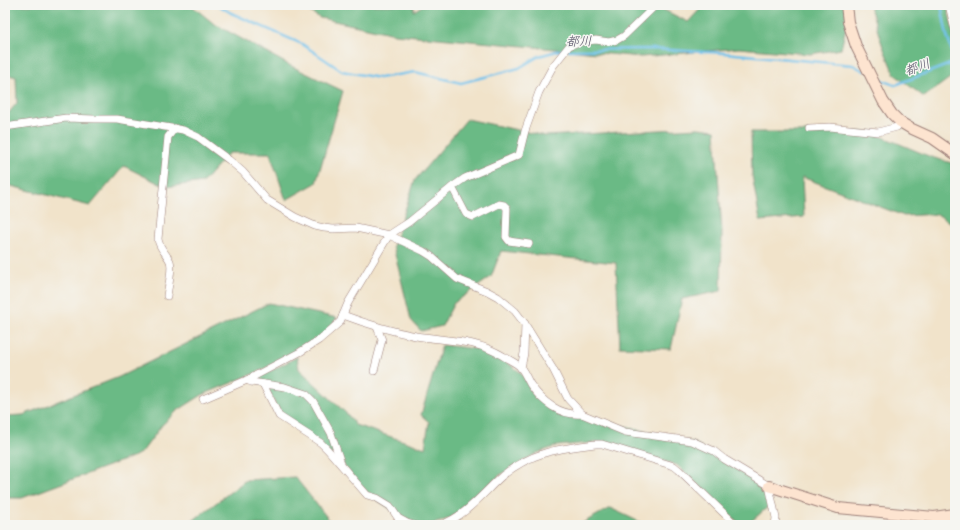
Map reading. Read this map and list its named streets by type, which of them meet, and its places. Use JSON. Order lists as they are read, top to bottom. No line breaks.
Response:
{"water":["都川"]}
